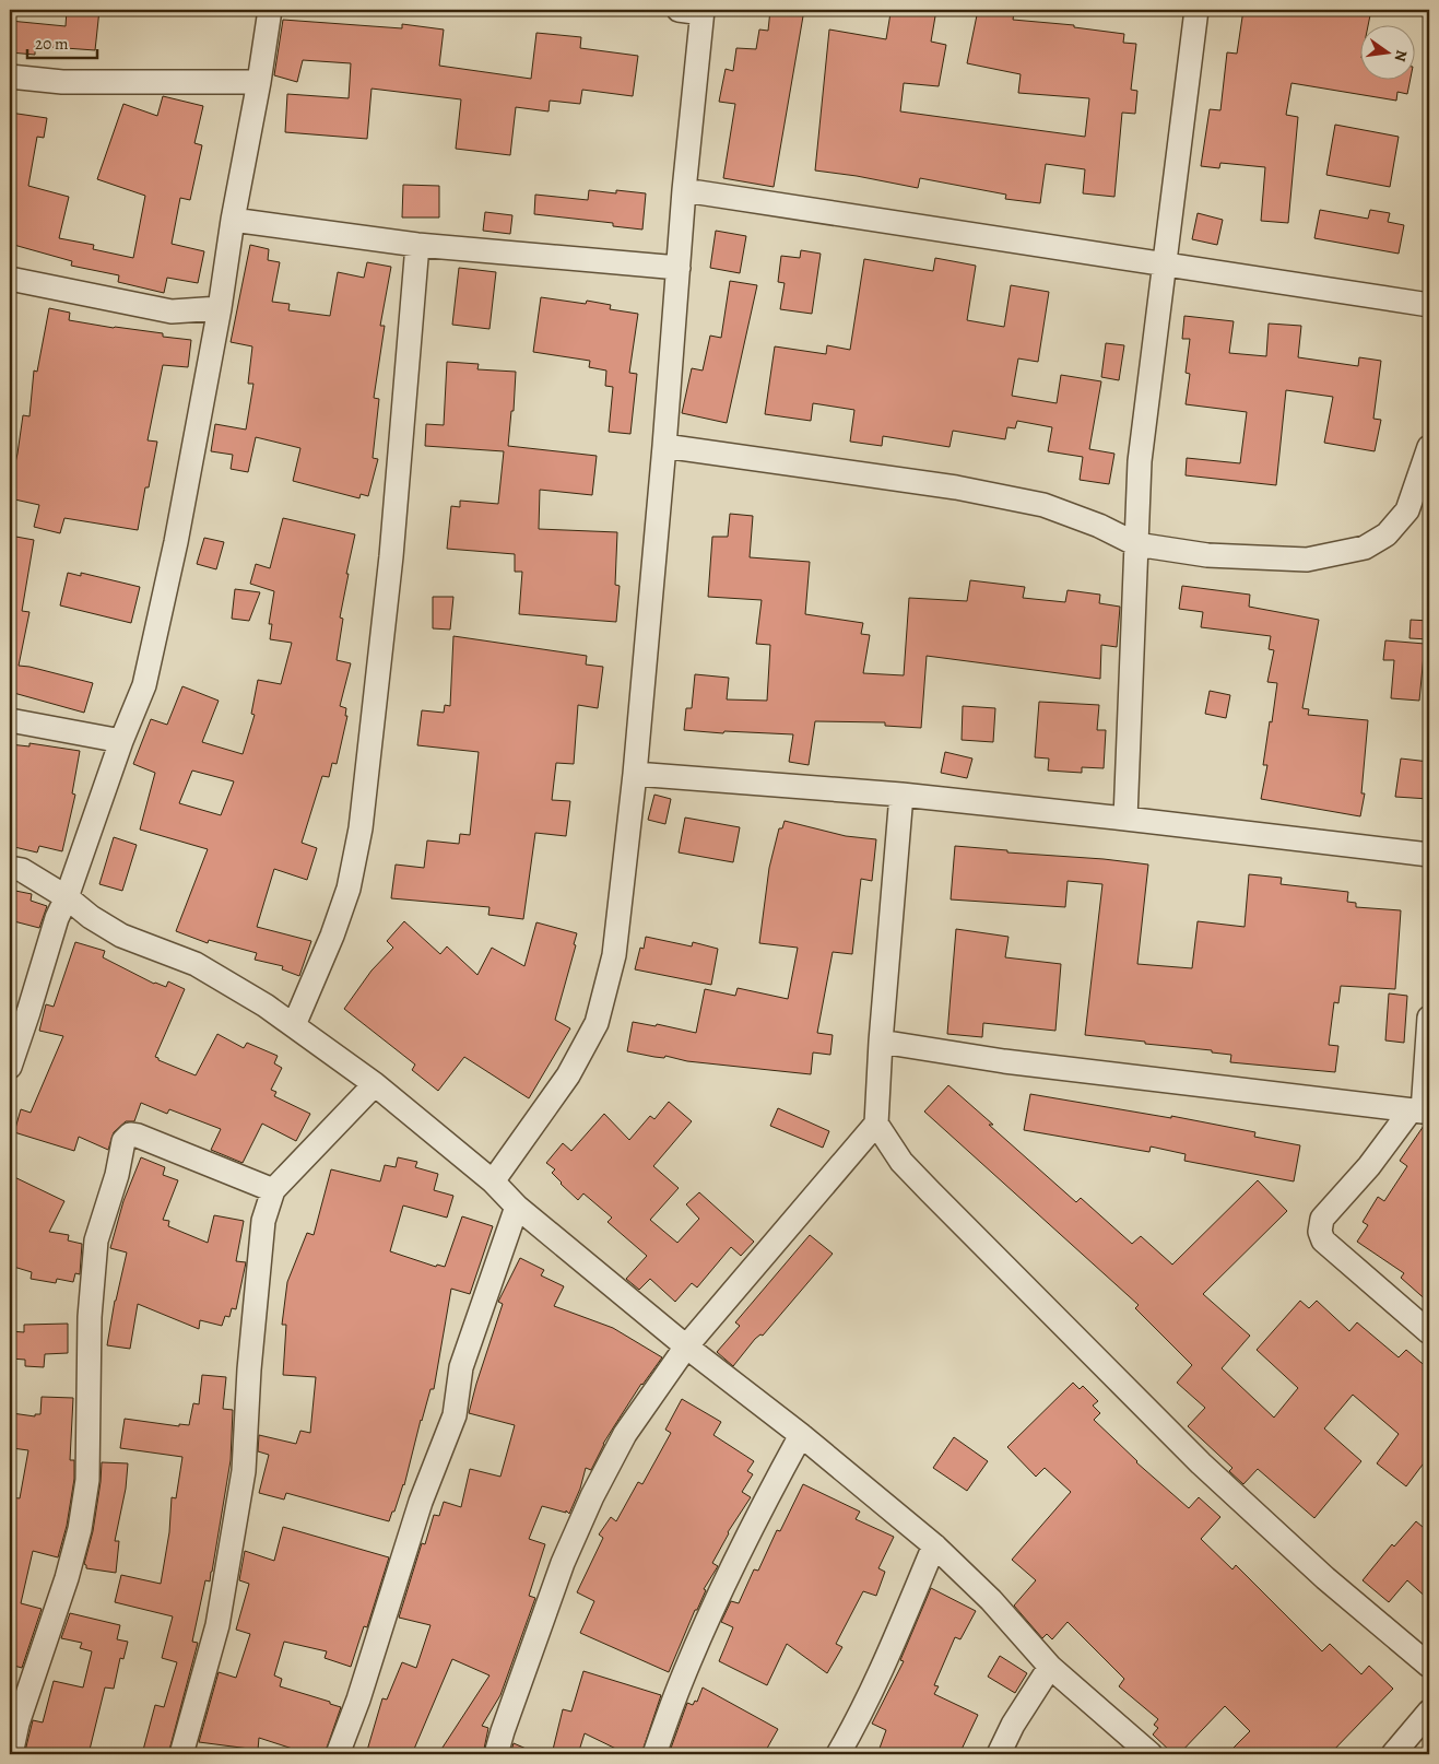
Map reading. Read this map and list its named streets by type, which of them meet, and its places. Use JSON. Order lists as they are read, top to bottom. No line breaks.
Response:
{"scale_bar":"20 m","north":"right"}
